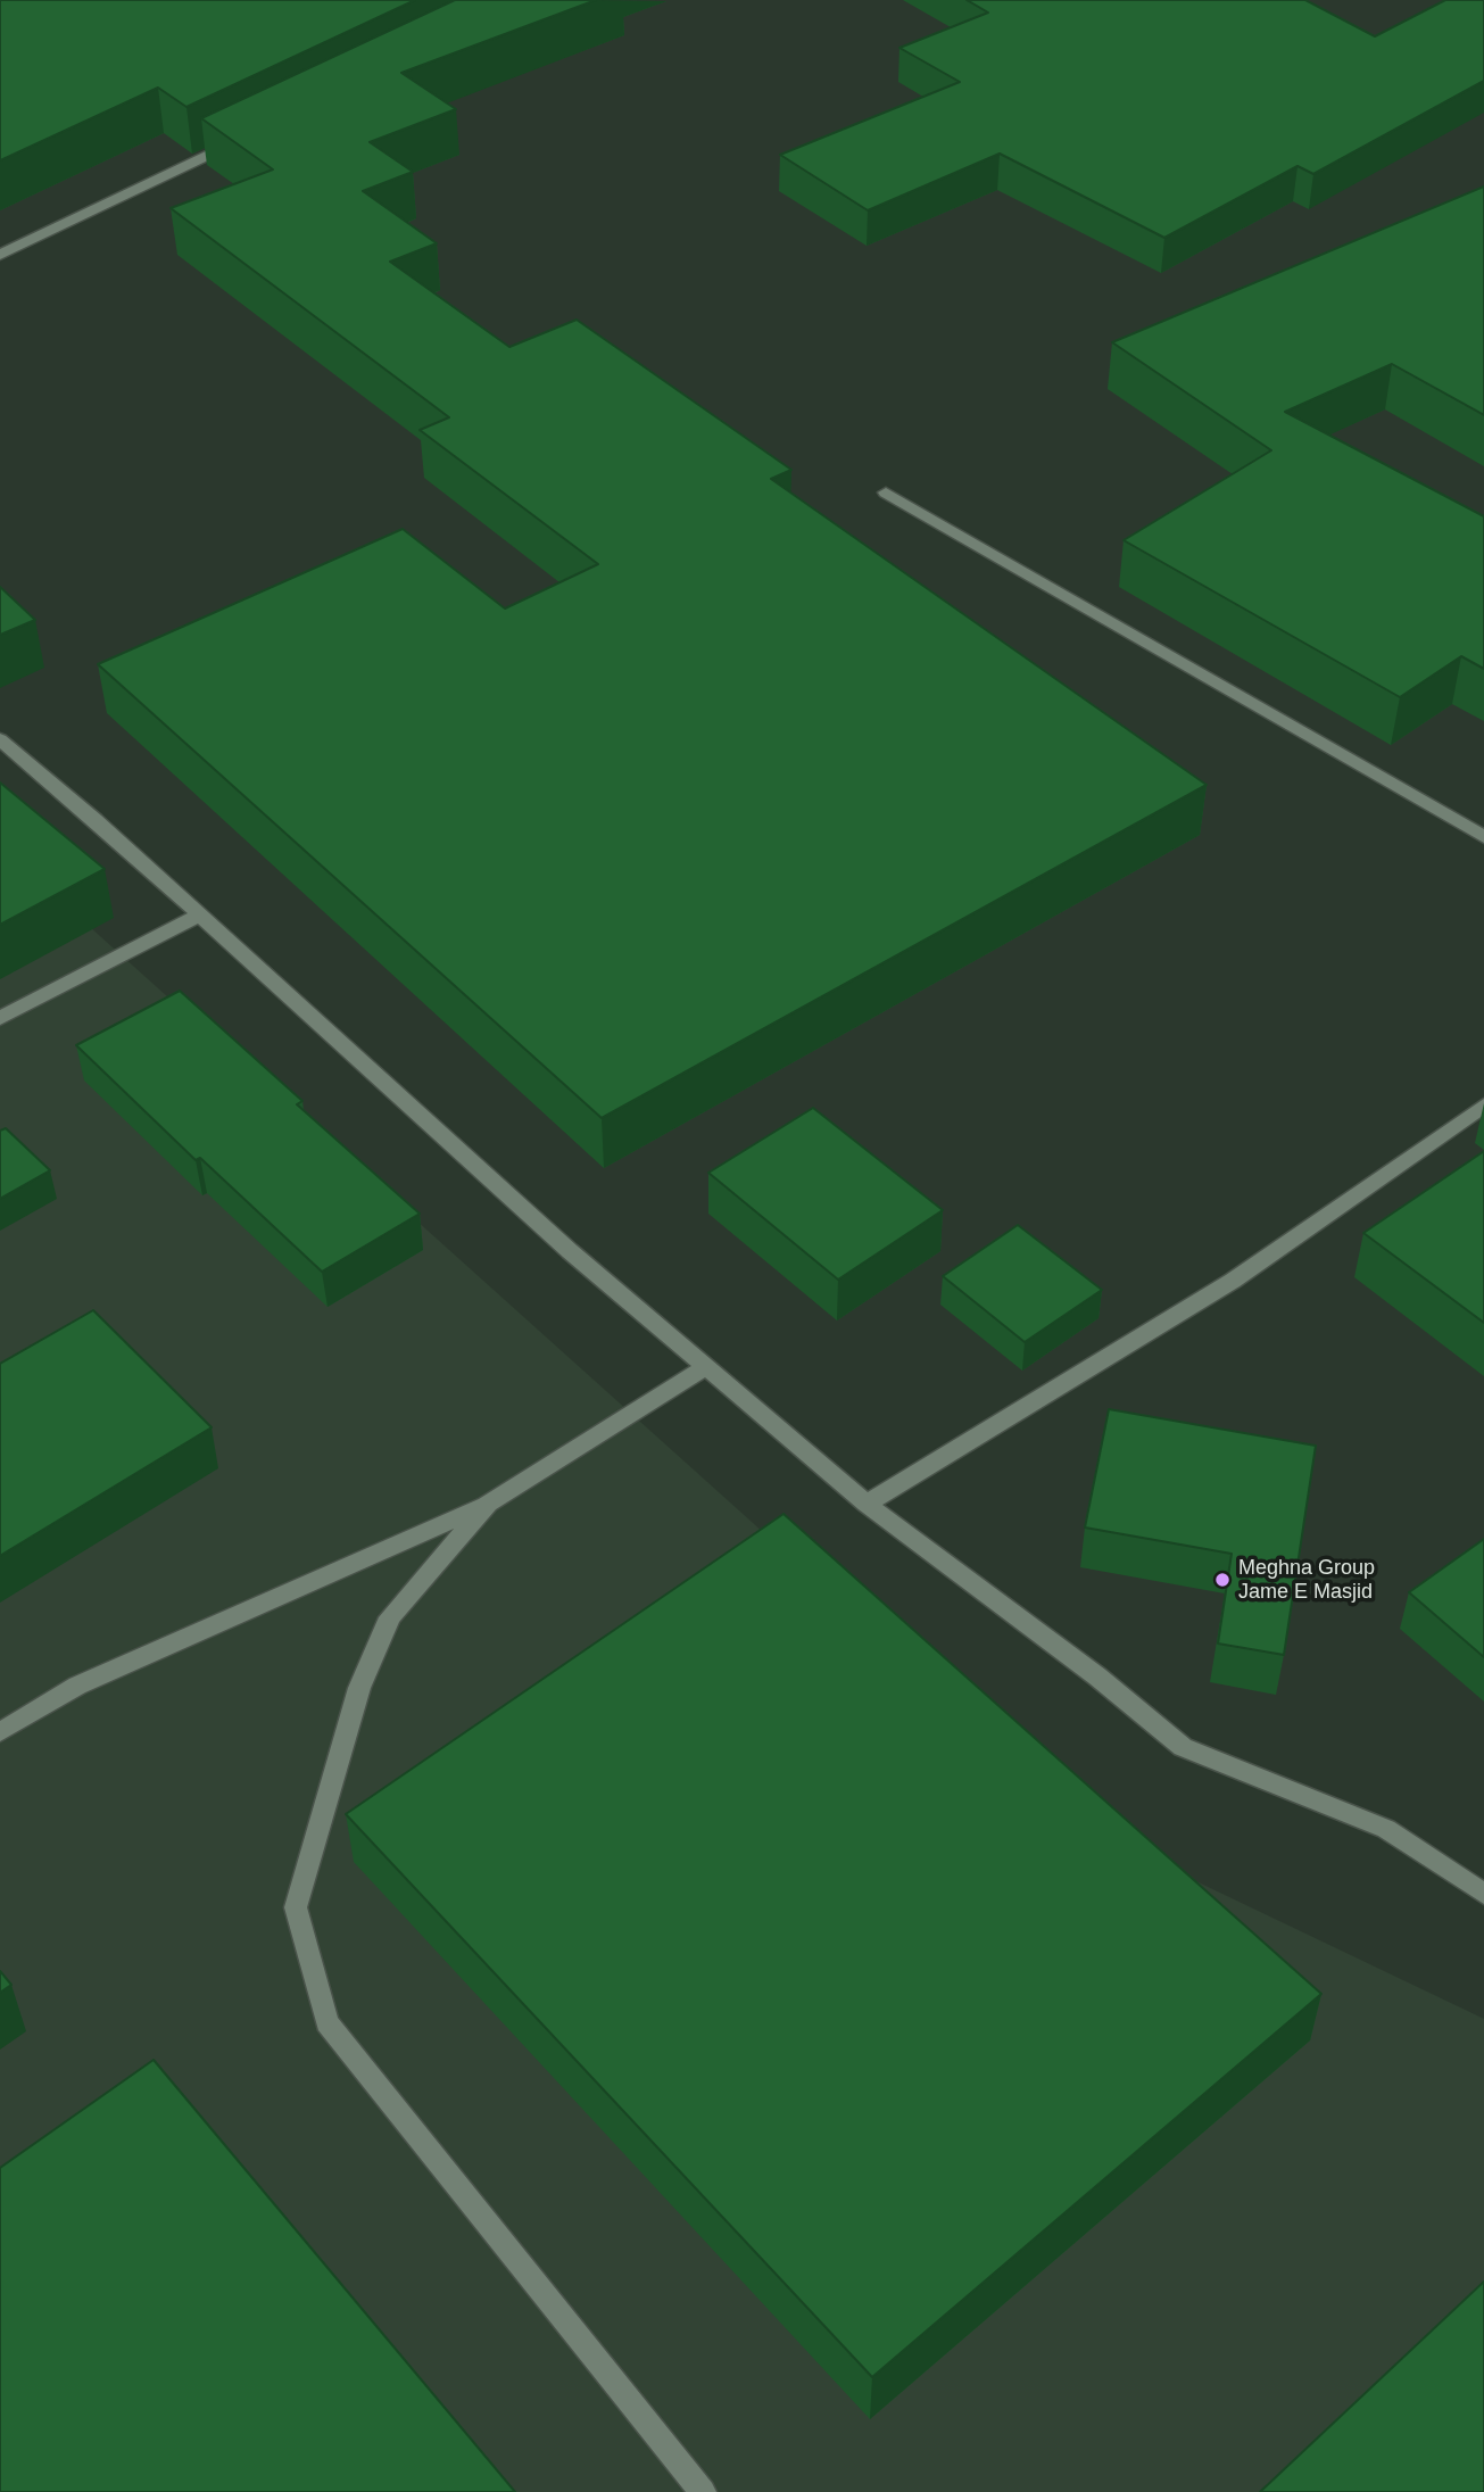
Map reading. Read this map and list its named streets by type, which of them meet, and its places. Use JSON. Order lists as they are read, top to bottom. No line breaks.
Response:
{"places":["Meghna Group Jame E Masjid"]}
